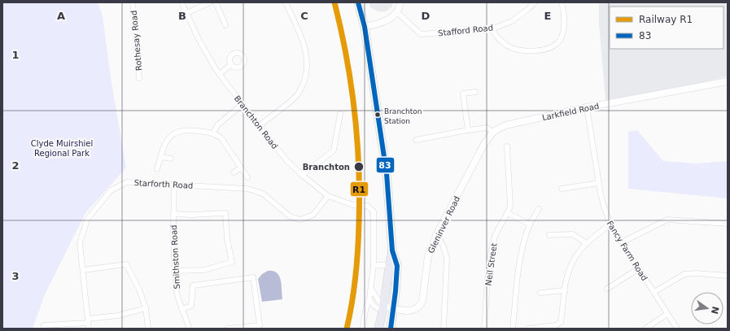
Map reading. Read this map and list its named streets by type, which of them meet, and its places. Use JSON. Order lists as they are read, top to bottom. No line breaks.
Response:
{"streets":{"street":["Stafford Road","Rothesay Road","Larkfield Road","Branchton Road","Starforth Road","Gleninver Road","Fancy Farm Road","Smithston Road","Neil Street"]},"crossings":[["Larkfield Road","Gleninver Road"],["Larkfield Road","Fancy Farm Road"],["Branchton Road","Starforth Road"],["Starforth Road","Smithston Road"]],"parks":["Clyde Muirshiel Regional Park"],"places":["Branchton Station","Branchton"],"lines":["rail line R1","transit line 83"],"legend":["Railway R1","83"],"north":"right","grid":{"columns":["A","B","C","D","E"],"rows":["1","2","3"]}}
